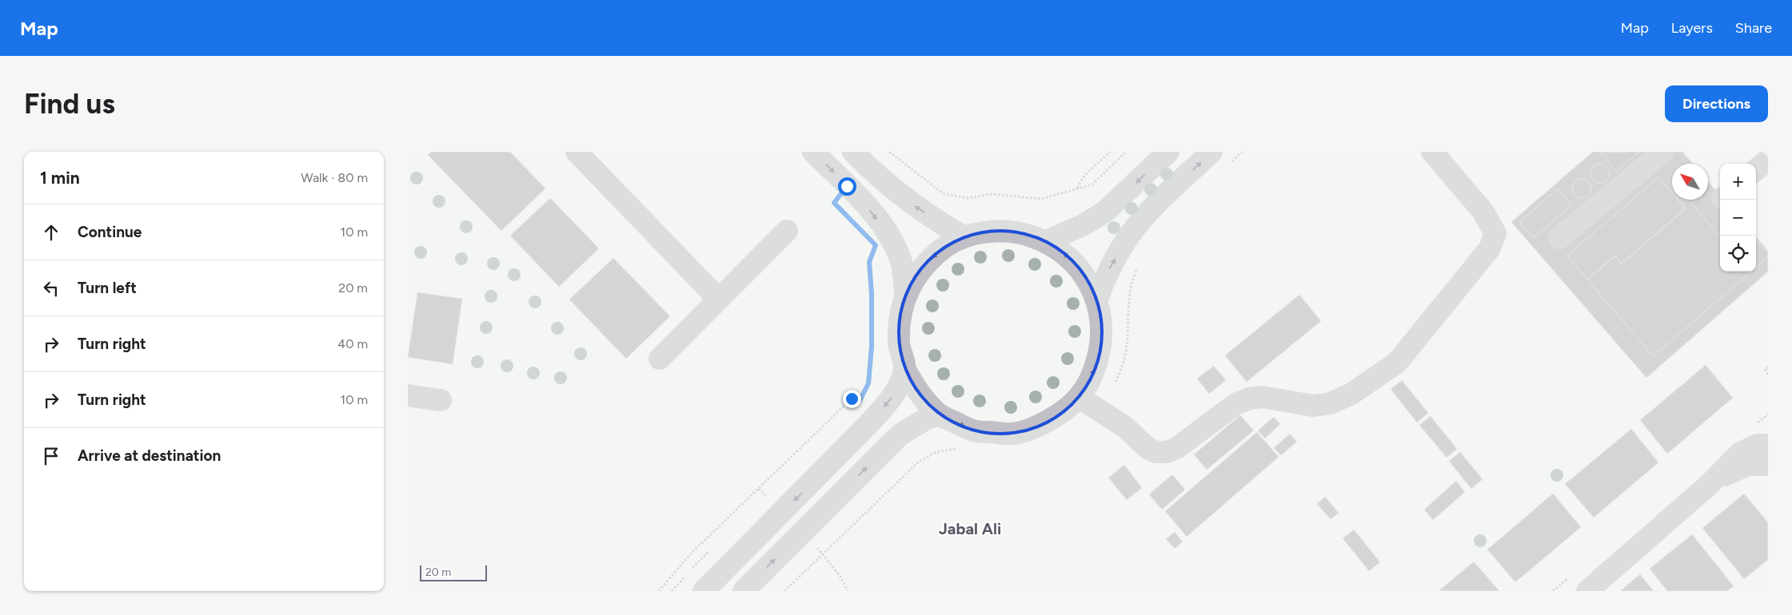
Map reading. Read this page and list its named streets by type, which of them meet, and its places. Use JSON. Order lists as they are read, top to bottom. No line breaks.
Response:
{"districts":["Jabal Ali"],"scale_bar":"20 m","north":"top left","page":{"header":"Map","nav":["Map","Layers","Share"],"buttons":"Directions","title":"Find us","heading":["1 min","Walk · 80 m"],"map_buttons":["+","−"],"list":[["Continue","10 m"],["Turn left","20 m"],["Turn right","40 m"],["Turn right","10 m"],"Arrive at destination"],"scale":"20 m"}}
